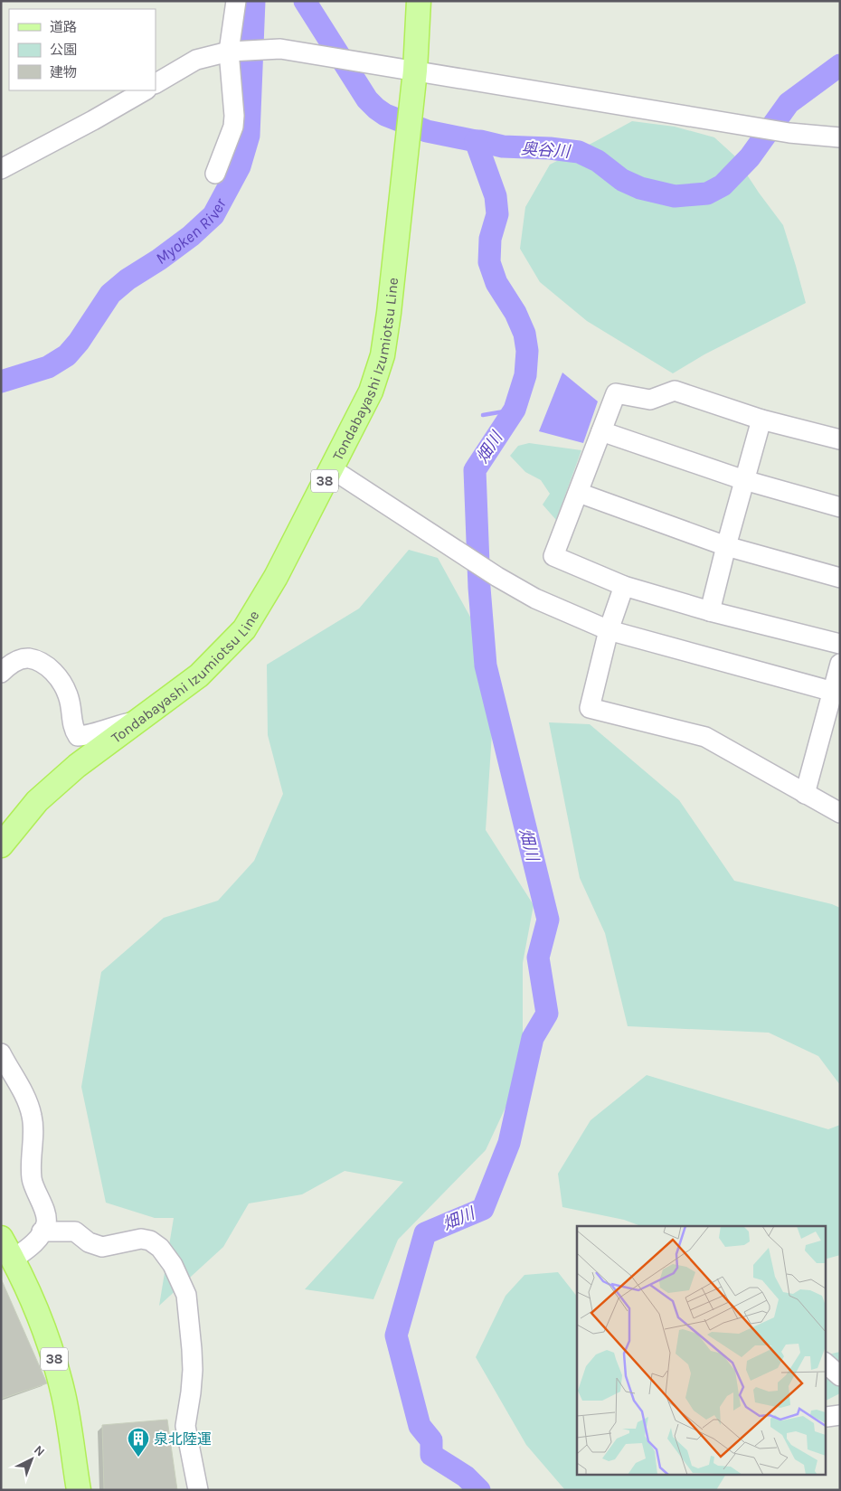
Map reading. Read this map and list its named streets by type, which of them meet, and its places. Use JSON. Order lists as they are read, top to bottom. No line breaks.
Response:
{"streets":{"main road":["Tondabayashi Izumiotsu Line","38"]},"water":["奥谷川","Myoken River","畑川"],"places":{"building":["泉北陸運"]},"legend":["道路","公園","建物"],"north":"top right"}
